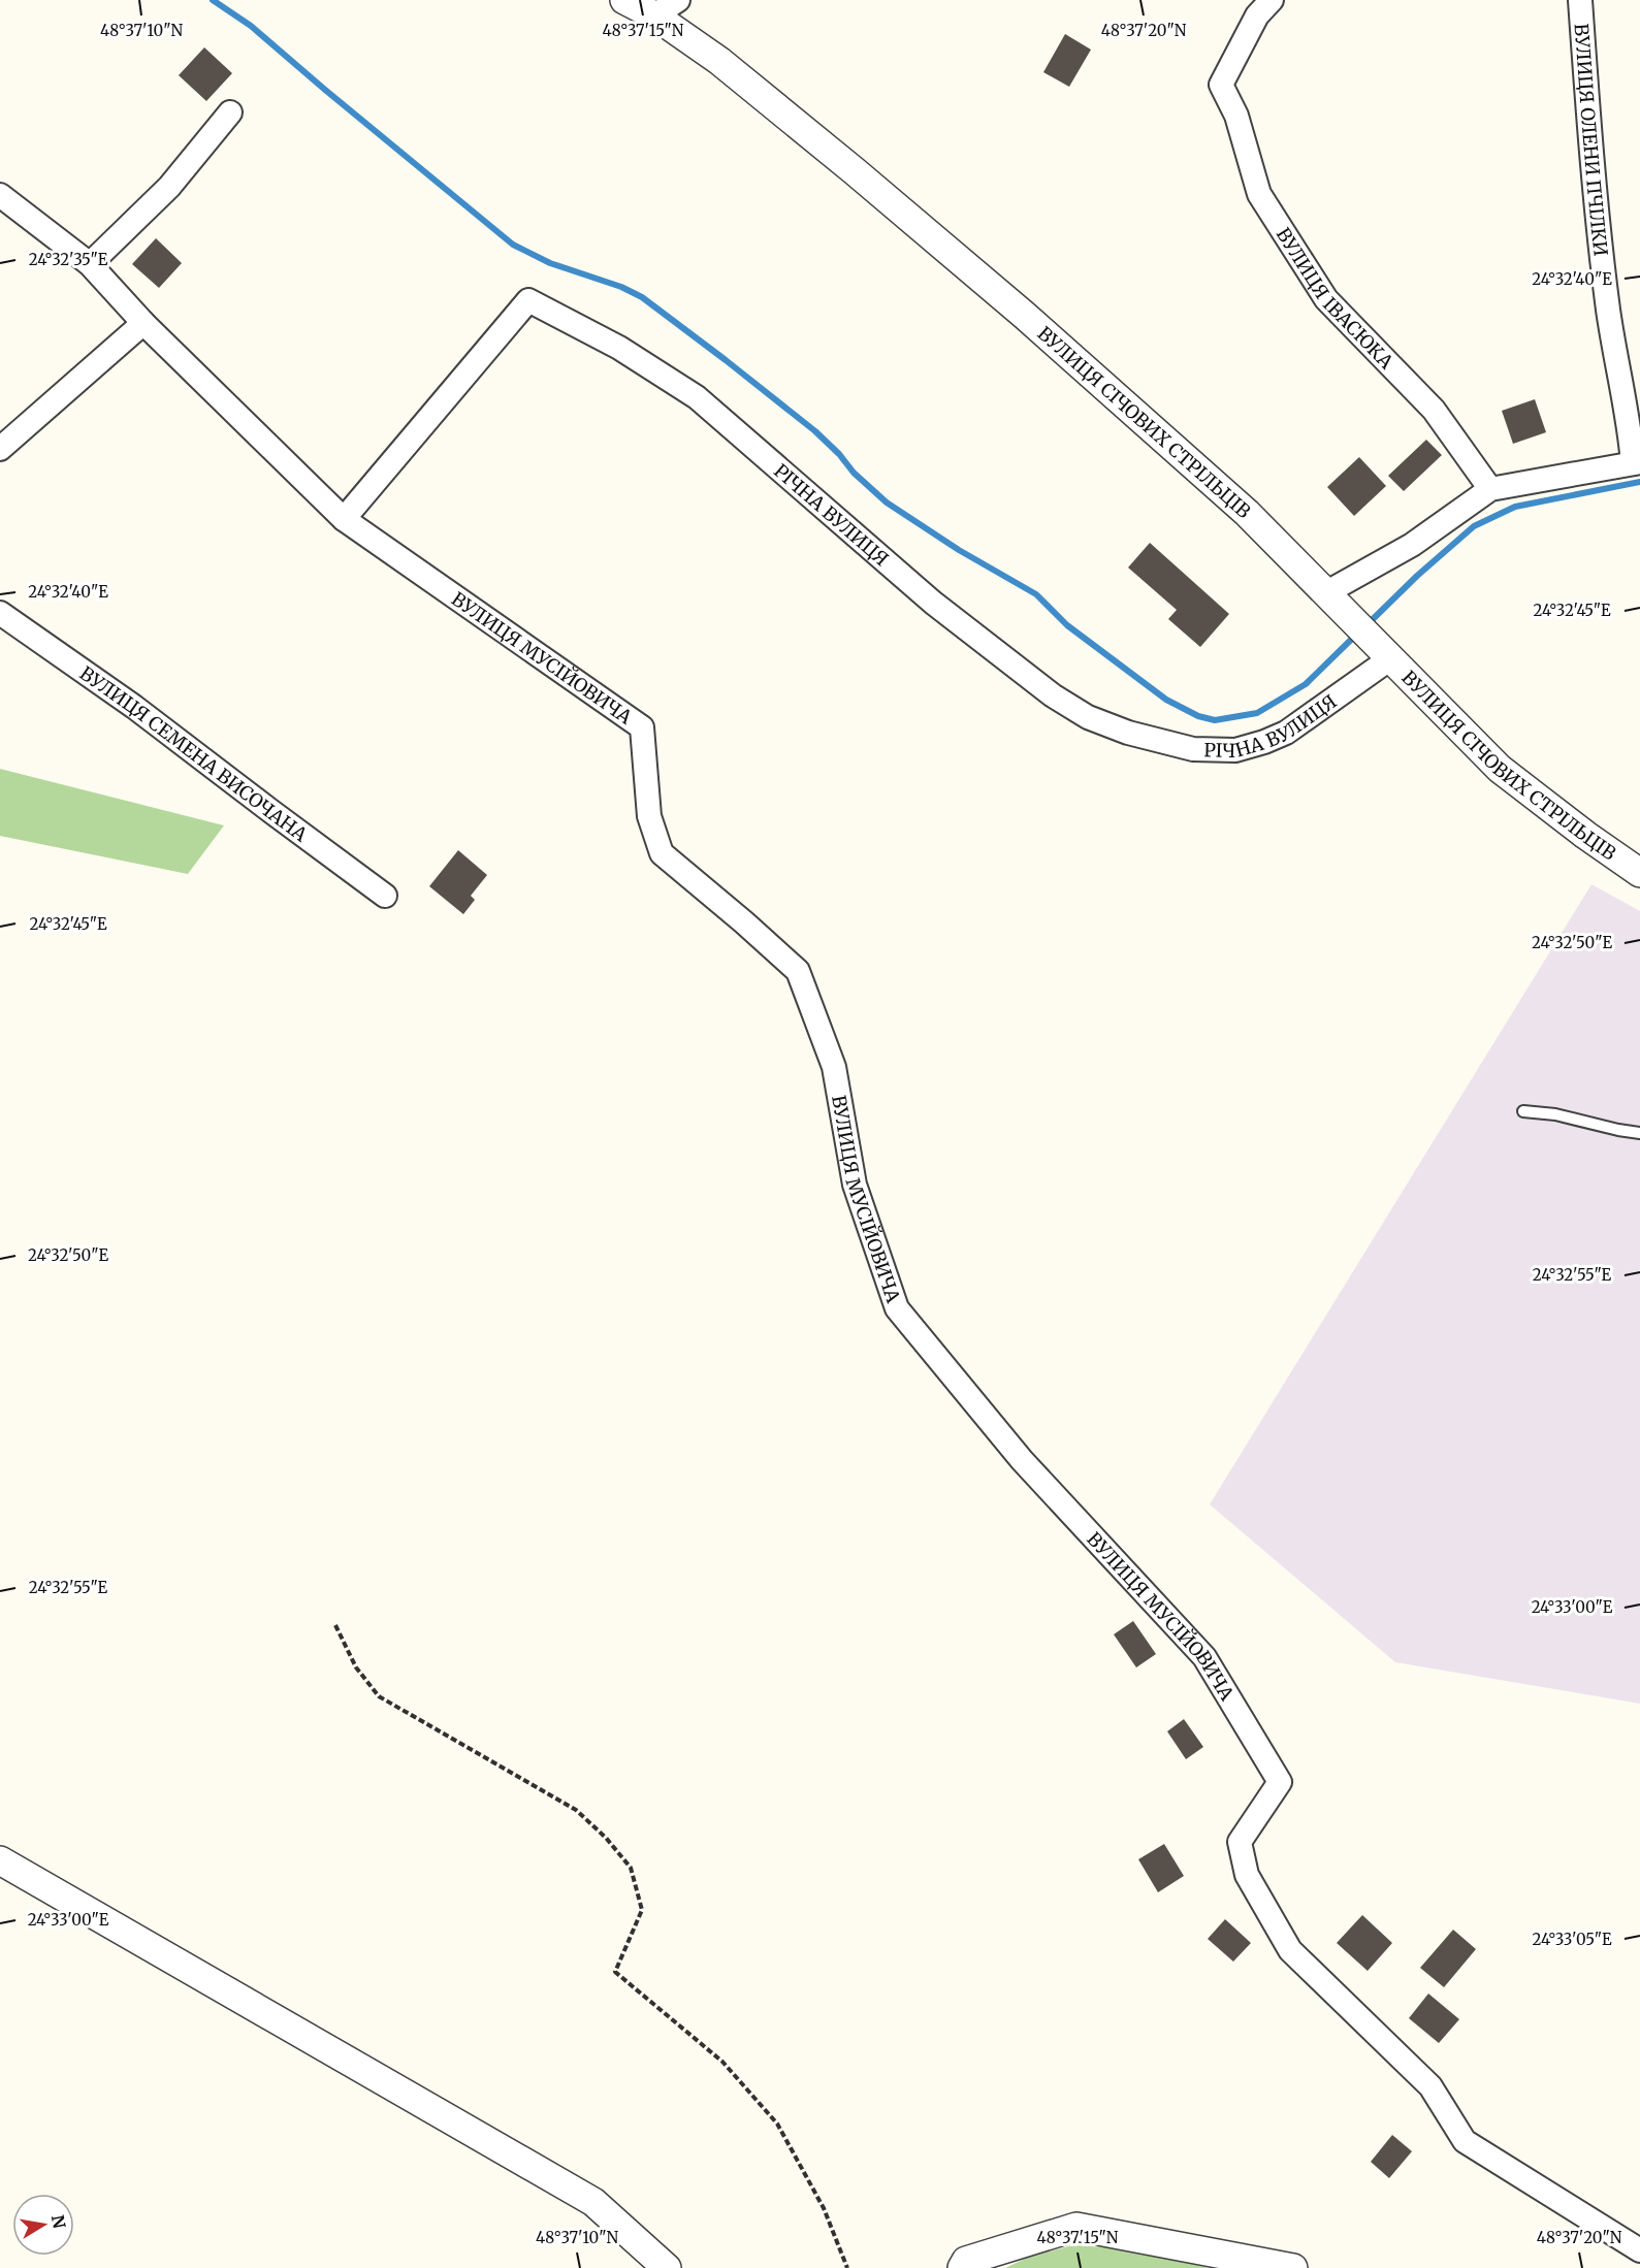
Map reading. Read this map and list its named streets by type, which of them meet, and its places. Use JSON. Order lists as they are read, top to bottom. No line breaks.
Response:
{"streets":{"street":["ВУЛИЦЯ ОЛЕНИ ПЧІЛКИ","ВУЛИЦЯ ІВАСЮКА","ВУЛИЦЯ СІЧОВИХ СТРІЛЬЦІВ","РІЧНА ВУЛИЦЯ","ВУЛИЦЯ МУСІЙОВИЧА","ВУЛИЦЯ СЕМЕНА ВИСОЧАНА"]},"crossings":[["ВУЛИЦЯ СІЧОВИХ СТРІЛЬЦІВ","РІЧНА ВУЛИЦЯ"],["РІЧНА ВУЛИЦЯ","ВУЛИЦЯ МУСІЙОВИЧА"]],"north":"right","coordinates":["48°37'10\"N","48°37'15\"N","48°37'20\"N","24°32'35\"E","24°32'40\"E","24°32'45\"E","24°32'50\"E","24°32'55\"E","24°33'00\"E","24°33'05\"E"]}
